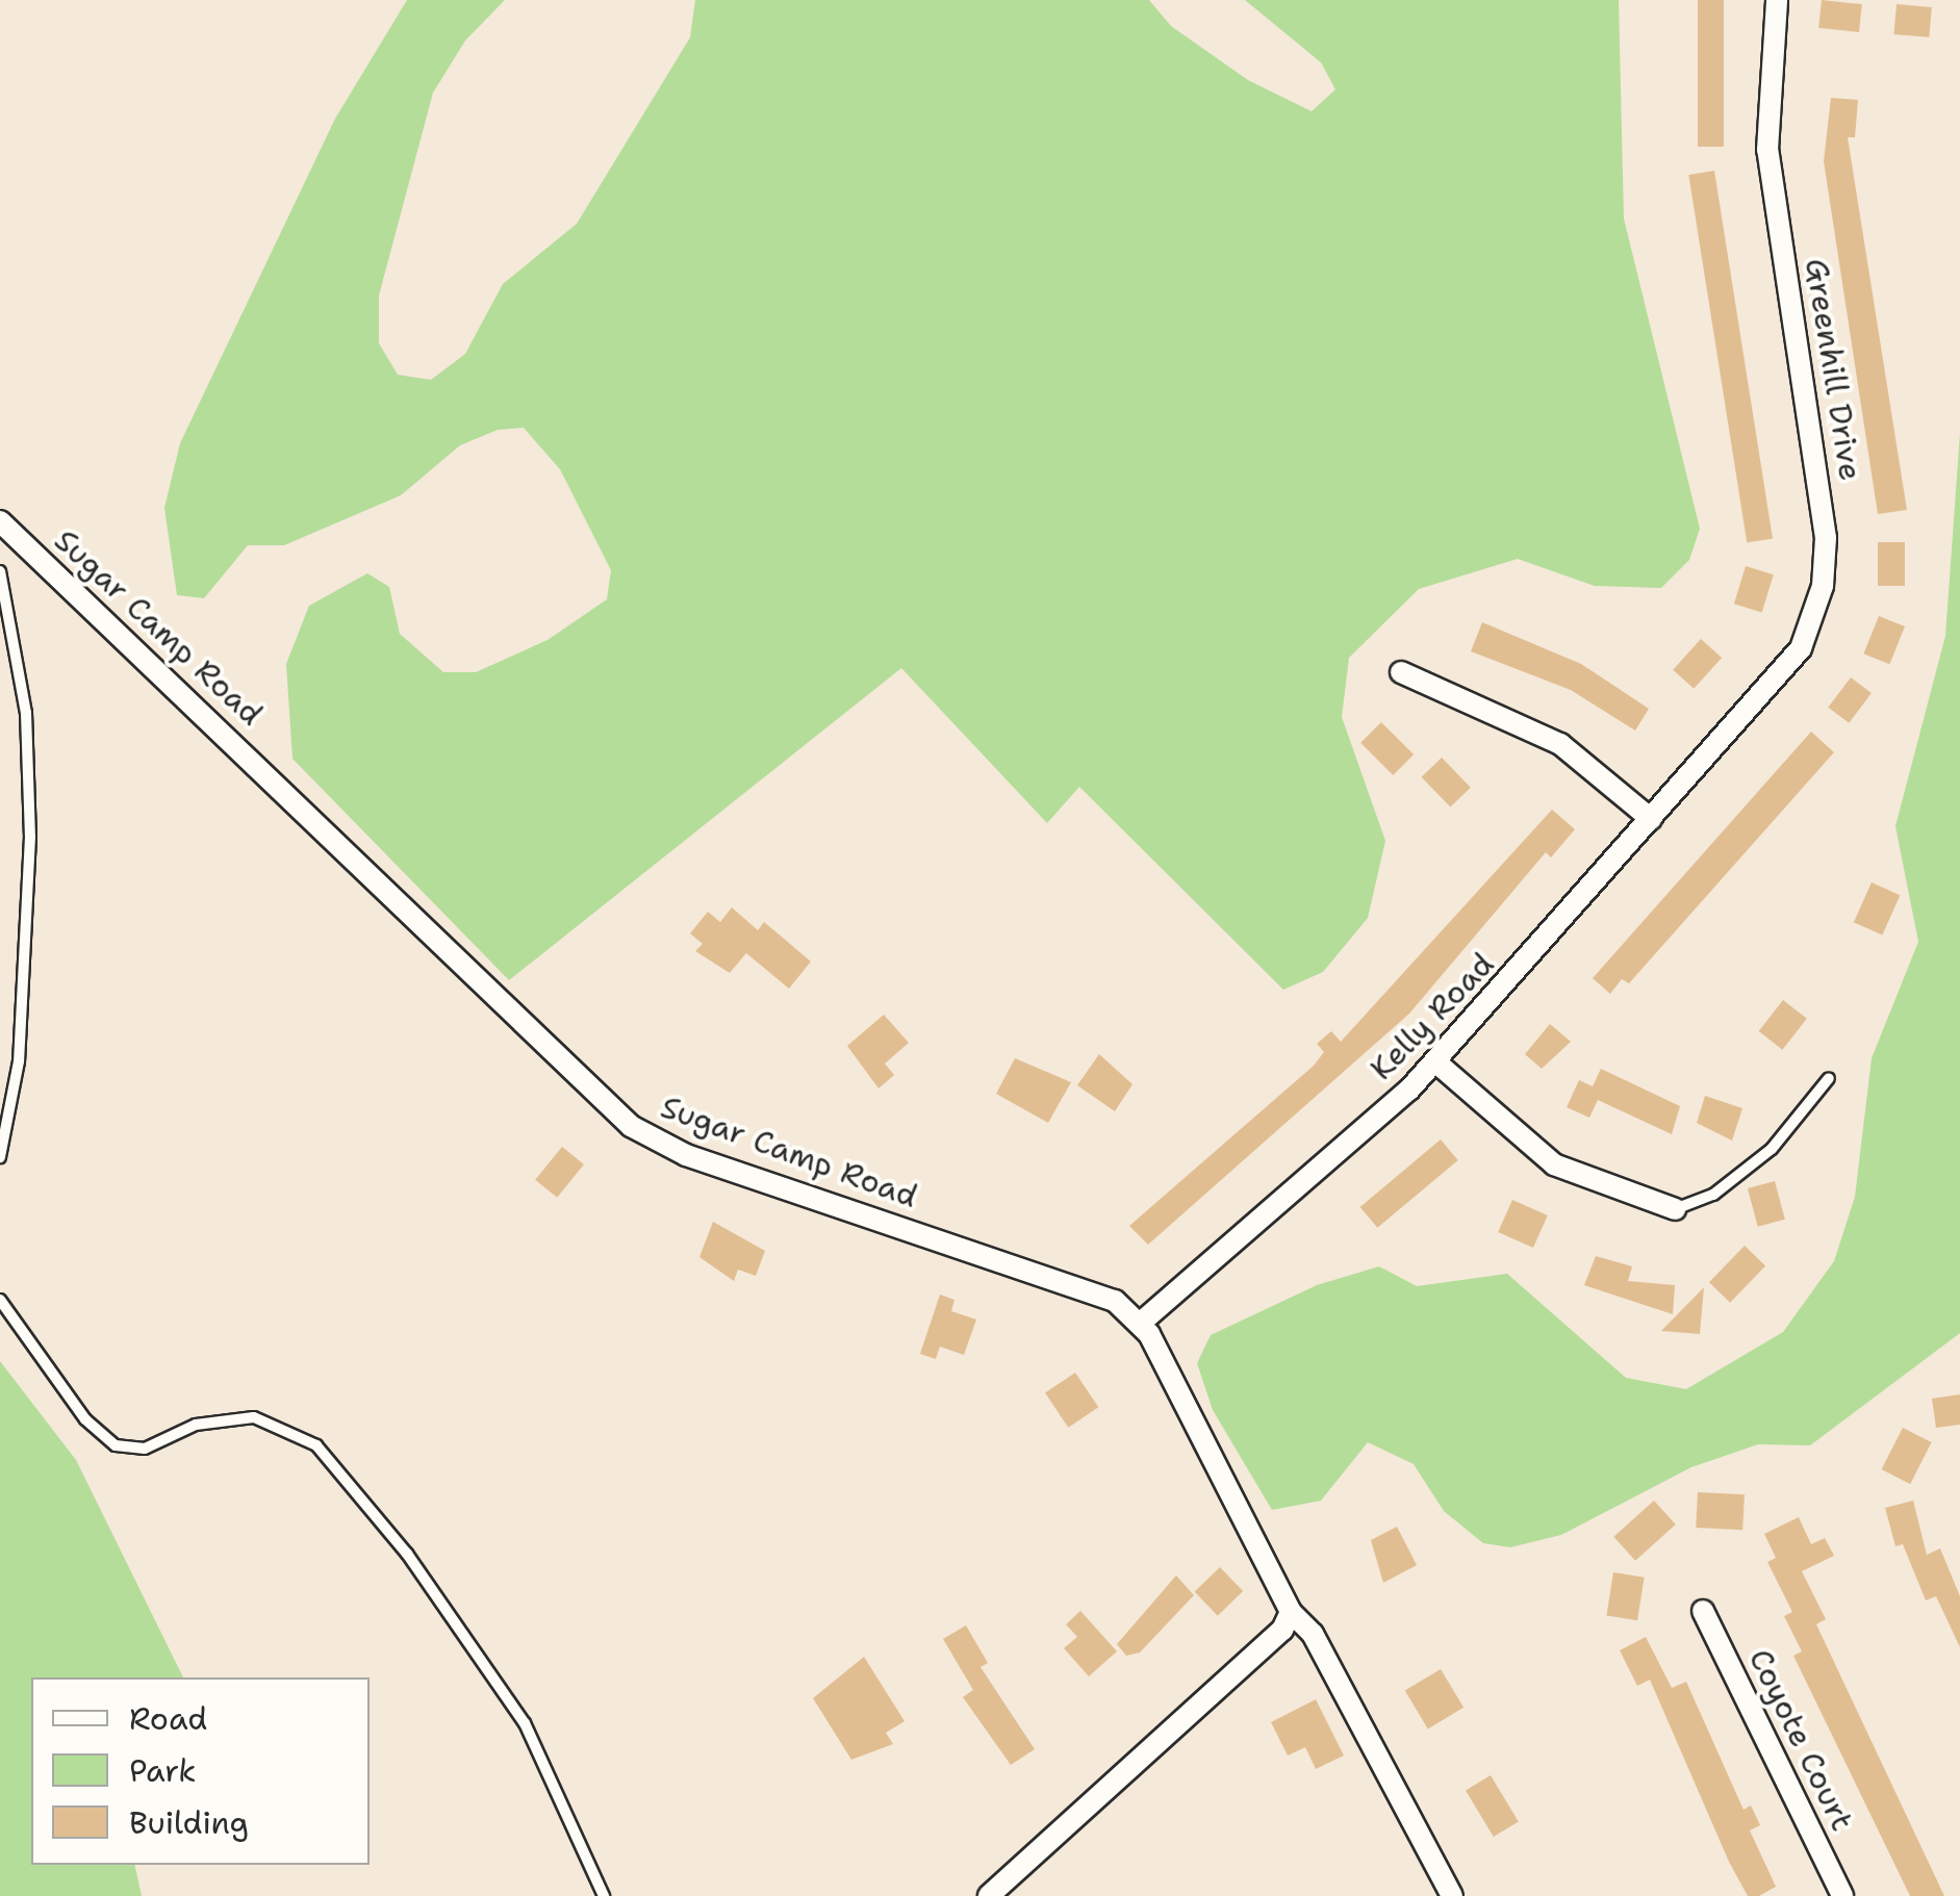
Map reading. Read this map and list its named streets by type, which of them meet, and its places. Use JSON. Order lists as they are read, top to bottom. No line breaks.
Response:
{"streets":{"street":["Greenhill Drive","Sugar Camp Road","Kelly Road","Coyote Court"]},"crossings":[["Greenhill Drive","Kelly Road"],["Sugar Camp Road","Kelly Road"]],"legend":["Road","Park","Building"]}
